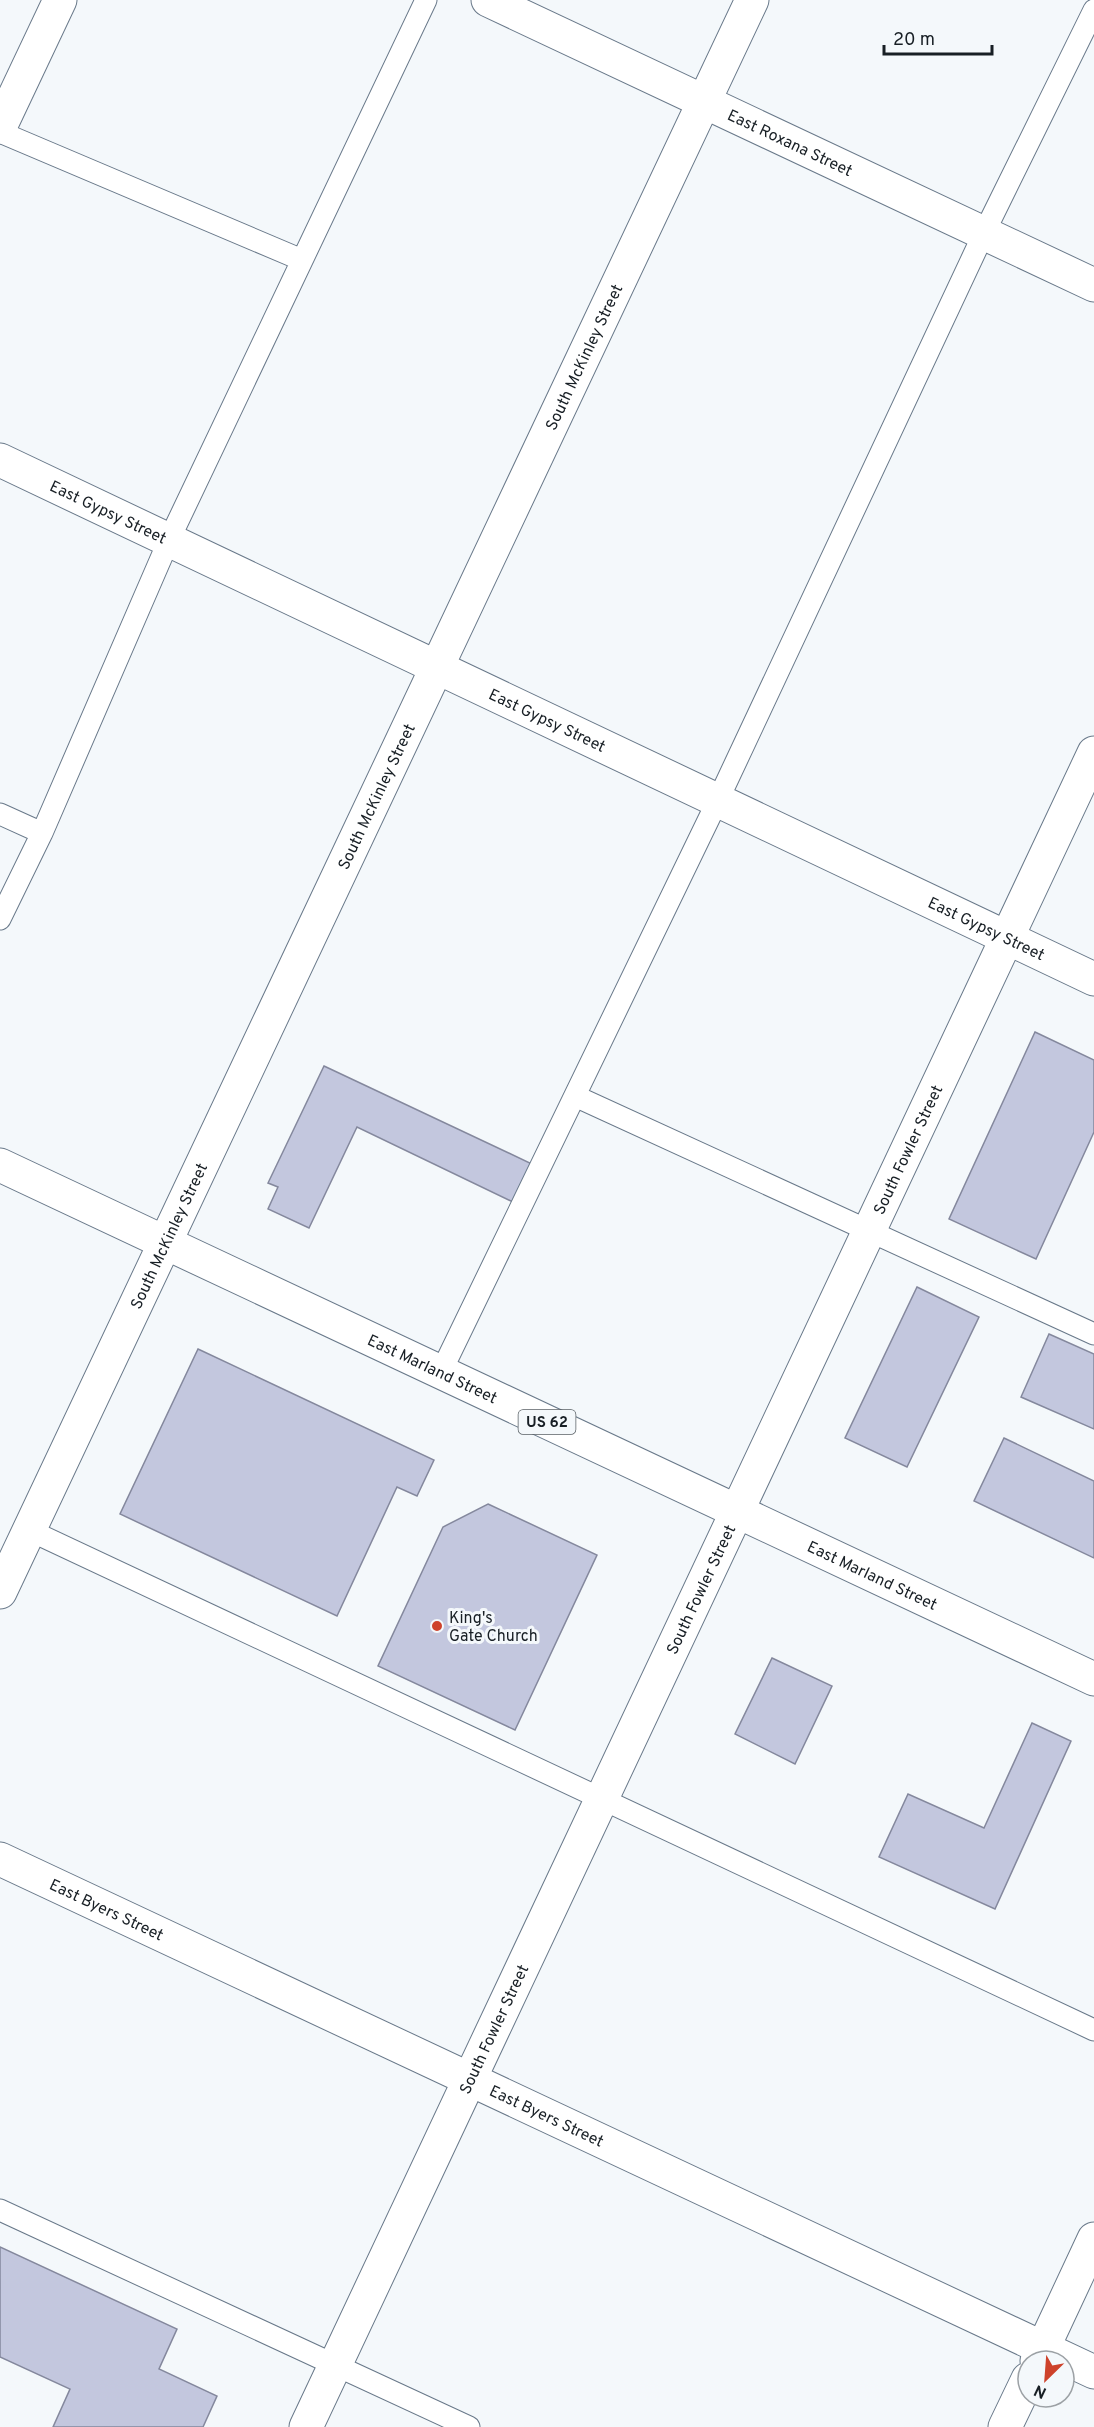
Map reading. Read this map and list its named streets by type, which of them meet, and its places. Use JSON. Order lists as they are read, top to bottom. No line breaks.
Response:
{"streets":{"main road":["East Roxana Street","South McKinley Street","East Gypsy Street","South Fowler Street","East Marland Street","US 62","East Byers Street"]},"crossings":[["East Roxana Street","South McKinley Street"],["South McKinley Street","East Gypsy Street"],["South McKinley Street","East Marland Street"],["East Gypsy Street","South Fowler Street"],["South Fowler Street","East Marland Street"],["South Fowler Street","East Byers Street"]],"places":["King's Gate Church"],"scale_bar":"20 m","north":"bottom left"}
